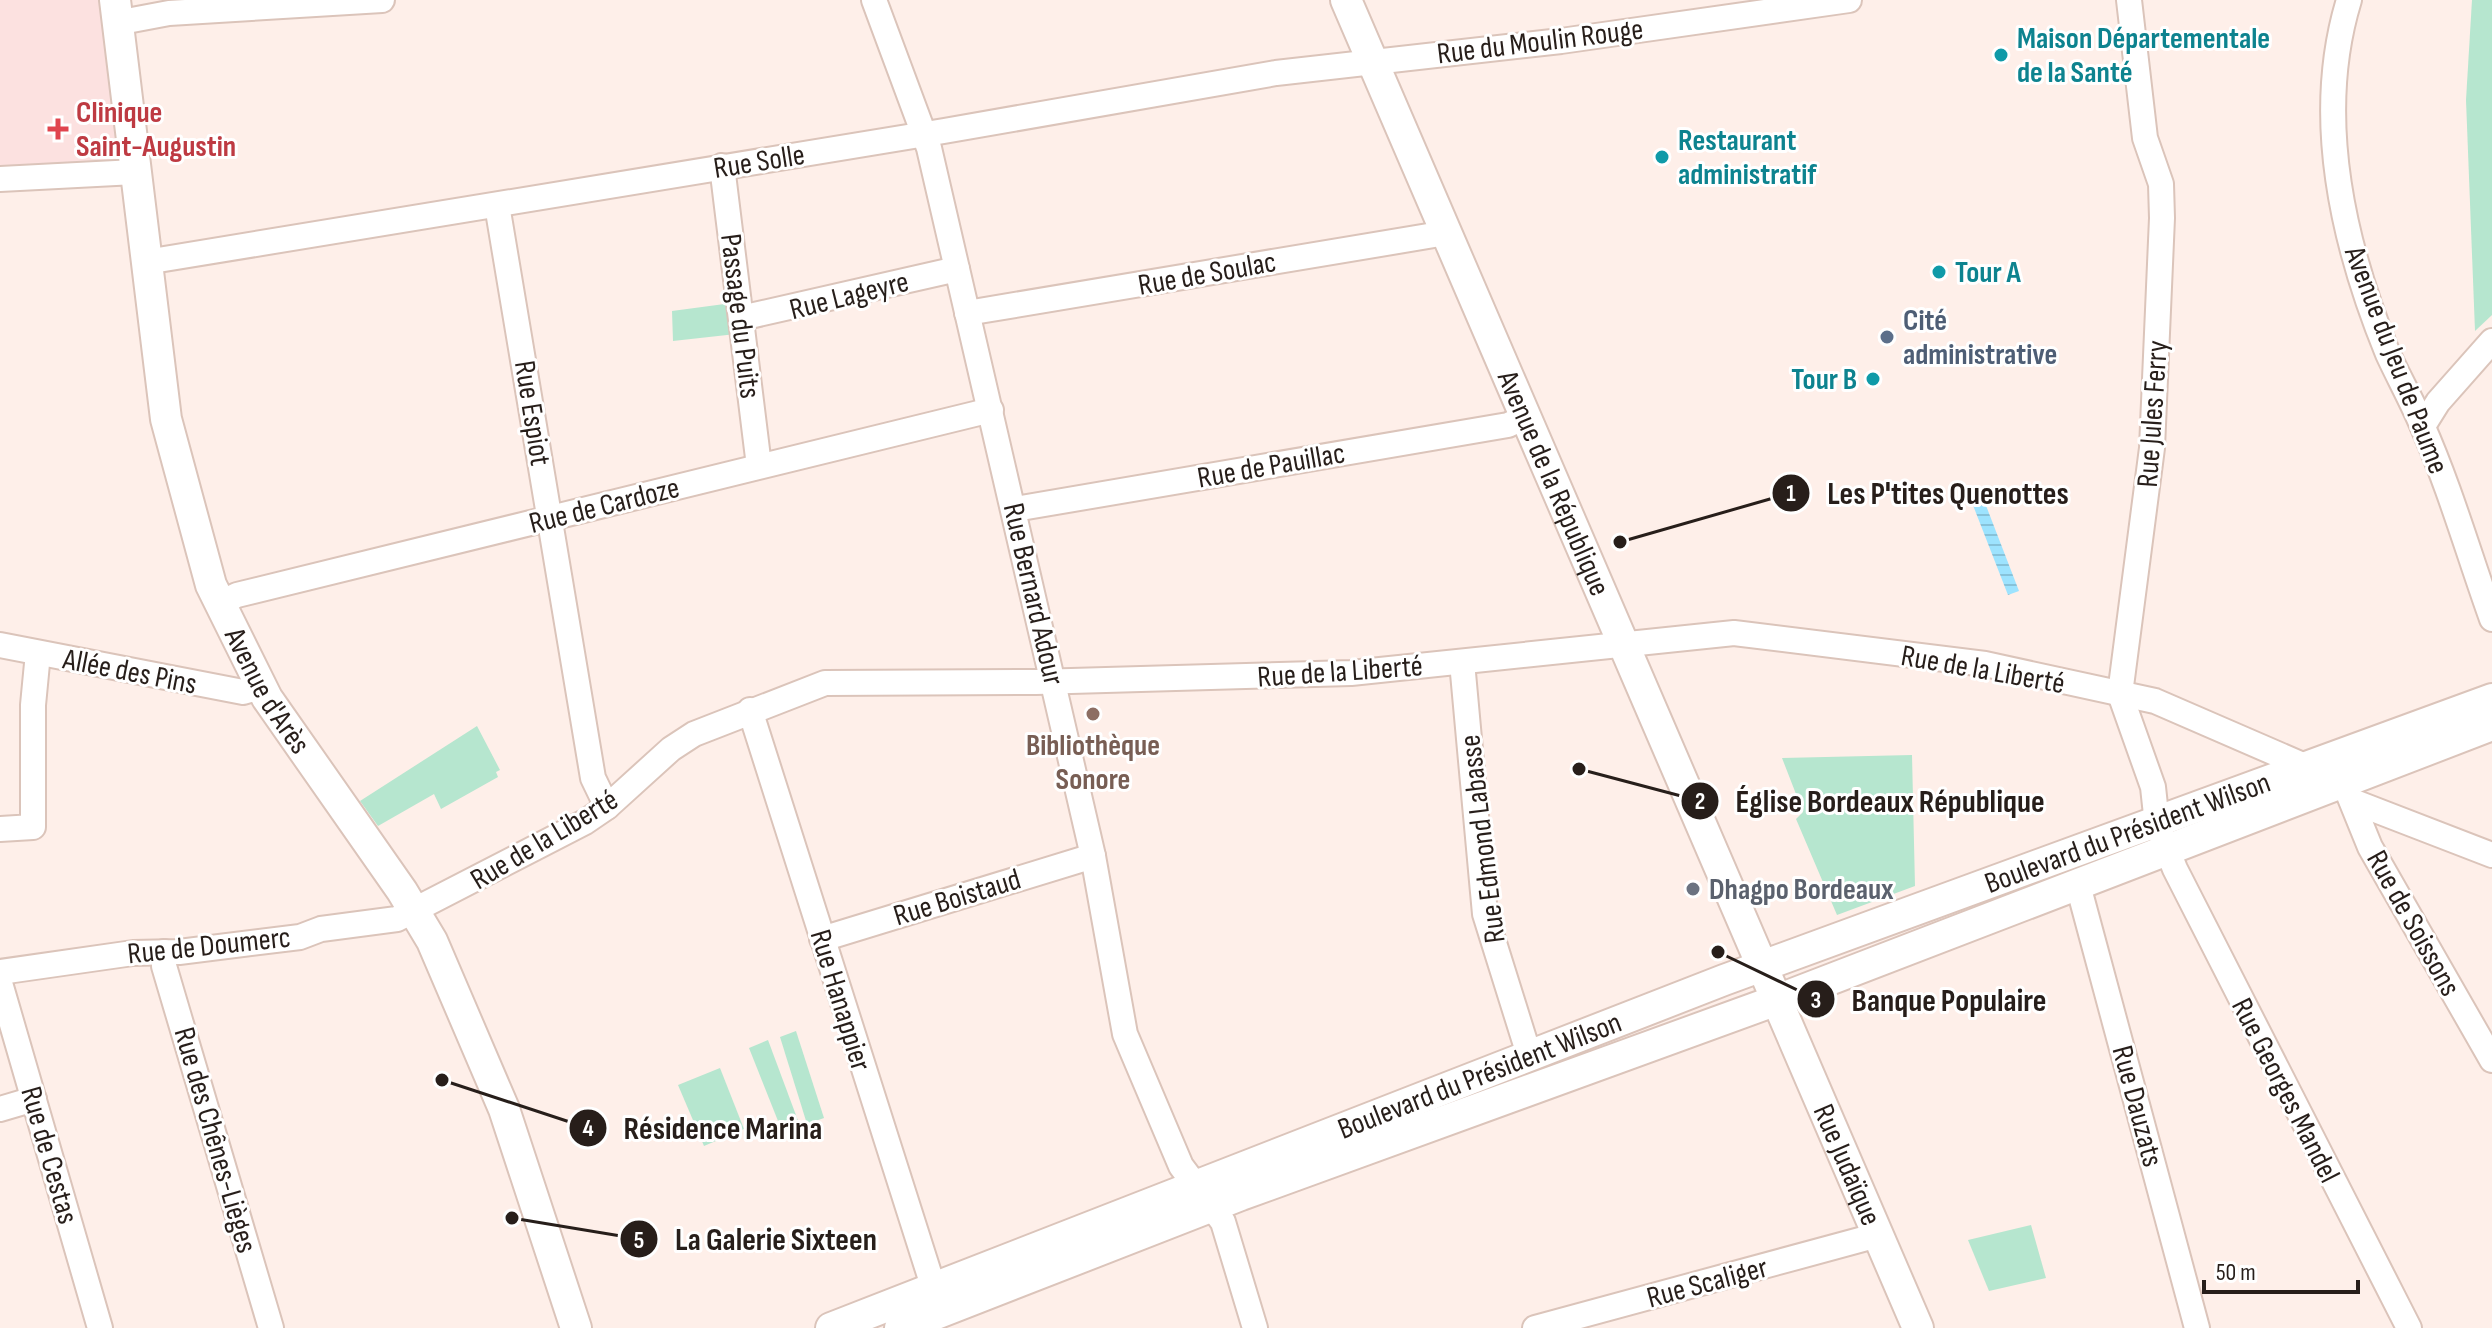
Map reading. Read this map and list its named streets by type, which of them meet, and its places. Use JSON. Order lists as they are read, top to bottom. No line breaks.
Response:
{"streets":{"main road":["Avenue de la République","Avenue d'Arès","Boulevard du Président Wilson","Rue Judaïque"],"street":["Rue du Moulin Rouge","Rue Solle","Rue de Soulac","Rue Lageyre","Passage du Puits","Avenue du Jeu de Paume","Rue Espiot","Rue Jules Ferry","Rue de Pauillac","Rue de Cardoze","Rue Bernard Adour","Rue de la Liberté","Allée des Pins","Rue Edmond Labasse","Rue Boistaud","Rue de Soissons","Rue de Doumerc","Rue Hanappier","Rue Georges Mandel","Rue Dauzats","Rue des Chênes-Lièges","Rue de Cestas","Rue Scaliger"]},"crossings":[["Rue du Moulin Rouge","Rue Solle"],["Rue du Moulin Rouge","Avenue de la République"],["Rue Solle","Passage du Puits"],["Rue Solle","Rue Espiot"],["Rue Solle","Avenue de la République"],["Rue Solle","Rue Bernard Adour"],["Rue Solle","Avenue d'Arès"],["Rue de Soulac","Avenue de la République"],["Rue de Soulac","Rue Bernard Adour"],["Rue Lageyre","Passage du Puits"],["Rue Lageyre","Rue Bernard Adour"],["Passage du Puits","Rue de Cardoze"],["Rue Espiot","Rue de Cardoze"],["Rue Espiot","Rue de la Liberté"],["Rue Jules Ferry","Rue de la Liberté"],["Rue Jules Ferry","Boulevard du Président Wilson"],["Rue Jules Ferry","Rue Georges Mandel"],["Rue de Pauillac","Avenue de la République"],["Rue de Pauillac","Rue Bernard Adour"],["Avenue de la République","Rue de la Liberté"],["Avenue de la République","Boulevard du Président Wilson"],["Rue de Cardoze","Rue Bernard Adour"],["Rue de Cardoze","Avenue d'Arès"],["Rue Bernard Adour","Rue de la Liberté"],["Rue Bernard Adour","Boulevard du Président Wilson"],["Rue Bernard Adour","Rue Boistaud"],["Rue de la Liberté","Avenue d'Arès"],["Rue de la Liberté","Boulevard du Président Wilson"],["Rue de la Liberté","Rue Edmond Labasse"],["Rue de la Liberté","Rue de Soissons"],["Rue de la Liberté","Rue de Doumerc"],["Rue de la Liberté","Rue Hanappier"],["Allée des Pins","Avenue d'Arès"],["Avenue d'Arès","Rue de Doumerc"],["Boulevard du Président Wilson","Rue Edmond Labasse"],["Boulevard du Président Wilson","Rue de Soissons"],["Boulevard du Président Wilson","Rue Hanappier"],["Boulevard du Président Wilson","Rue Georges Mandel"],["Boulevard du Président Wilson","Rue Dauzats"],["Boulevard du Président Wilson","Rue Judaïque"],["Rue Boistaud","Rue Hanappier"],["Rue de Doumerc","Rue des Chênes-Lièges"],["Rue Judaïque","Rue Scaliger"]],"places":{"other":["Maison Départementale de la Santé","Restaurant administratif","Tour A","Cité administrative","Tour B","Les P'tites Quenottes","Bibliothèque Sonore","Église Bordeaux République","Dhagpo Bordeaux","Banque Populaire","Résidence Marina","La Galerie Sixteen"],"health":["Clinique Saint-Augustin"]},"scale_bar":"50 m"}
